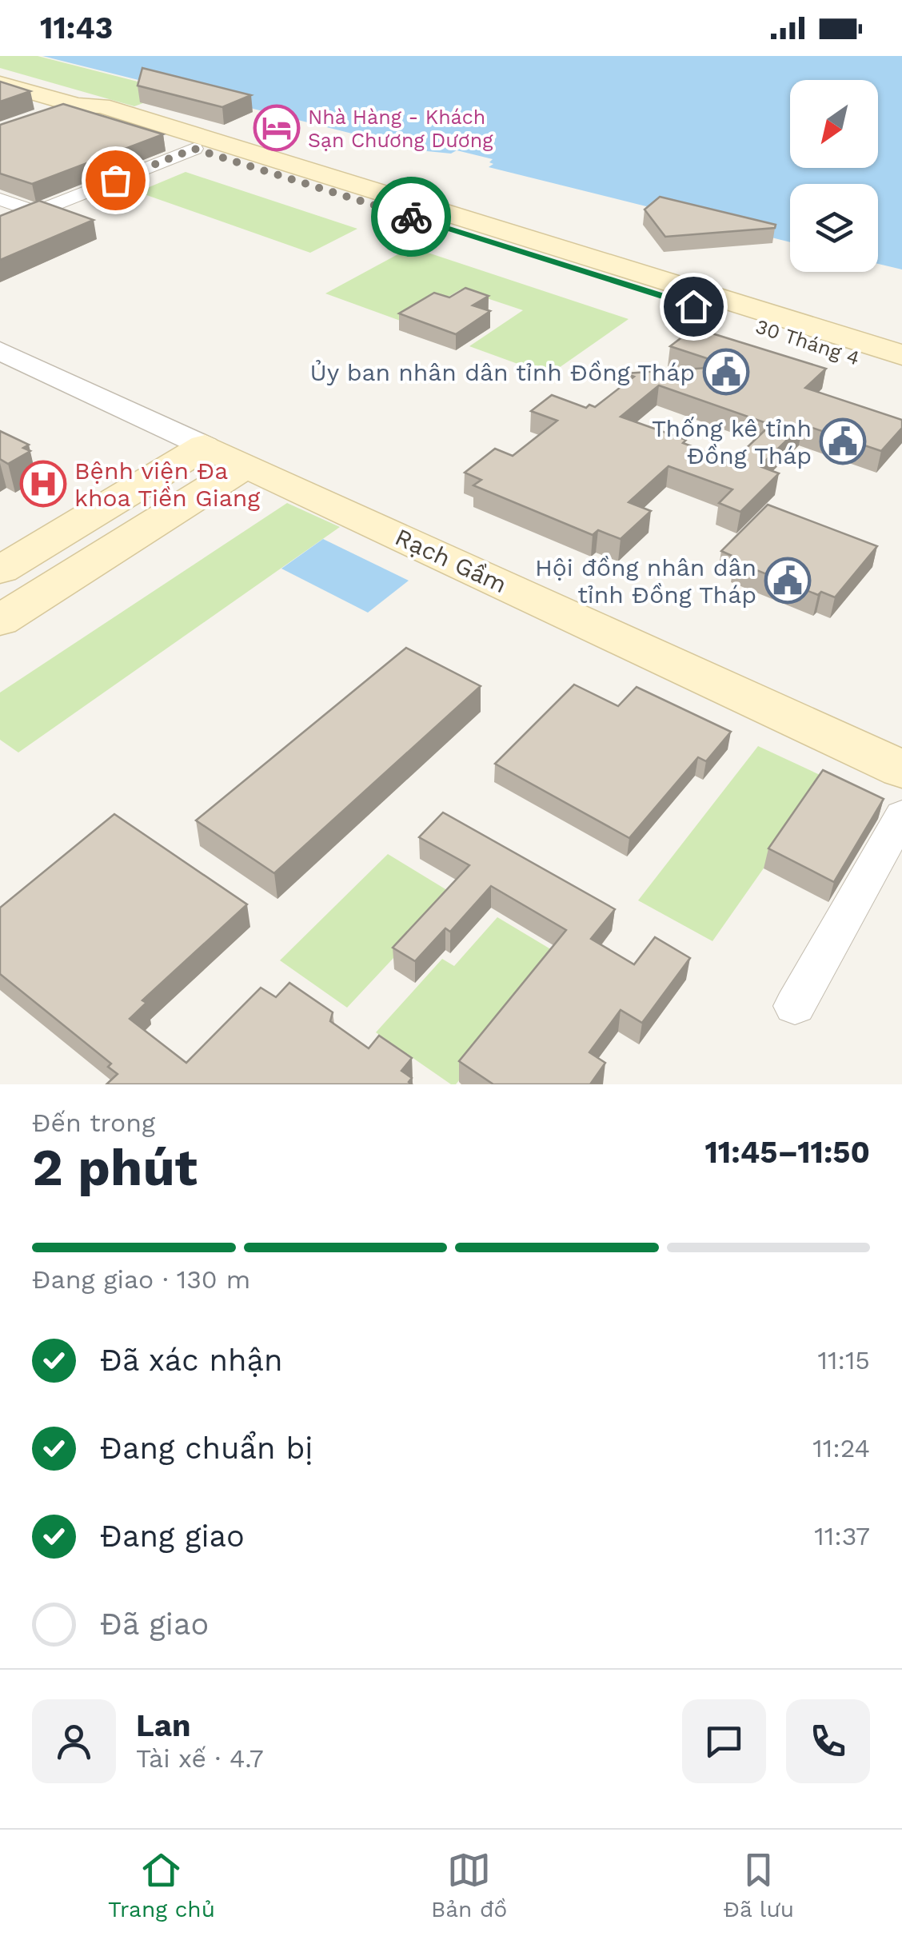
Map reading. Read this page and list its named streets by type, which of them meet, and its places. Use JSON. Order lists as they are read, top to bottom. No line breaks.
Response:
{"streets":{"main road":["30 Tháng 4","Rạch Gầm"]},"places":{"hotel":["Nhà Hàng - Khách Sạn Chương Dương"],"public building":["Ủy ban nhân dân tỉnh Đồng Tháp","Thống kê tỉnh Đồng Tháp","Hội đồng nhân dân tỉnh Đồng Tháp"],"hospital":["Bệnh viện Đa khoa Tiền Giang"]},"north":"bottom left","page":{"status":"11:43","heading":["2 phút","Đến trong","11:45–11:50"],"panel":["Lan","Tài xế · 4.7"],"bar":"Đang giao · 130 m","list":[["Đã xác nhận","11:15"],["Đang chuẩn bị","11:24"],["Đang giao","11:37"],"Đã giao"],"tabs":["Trang chủ","Bản đồ","Đã lưu"]}}
